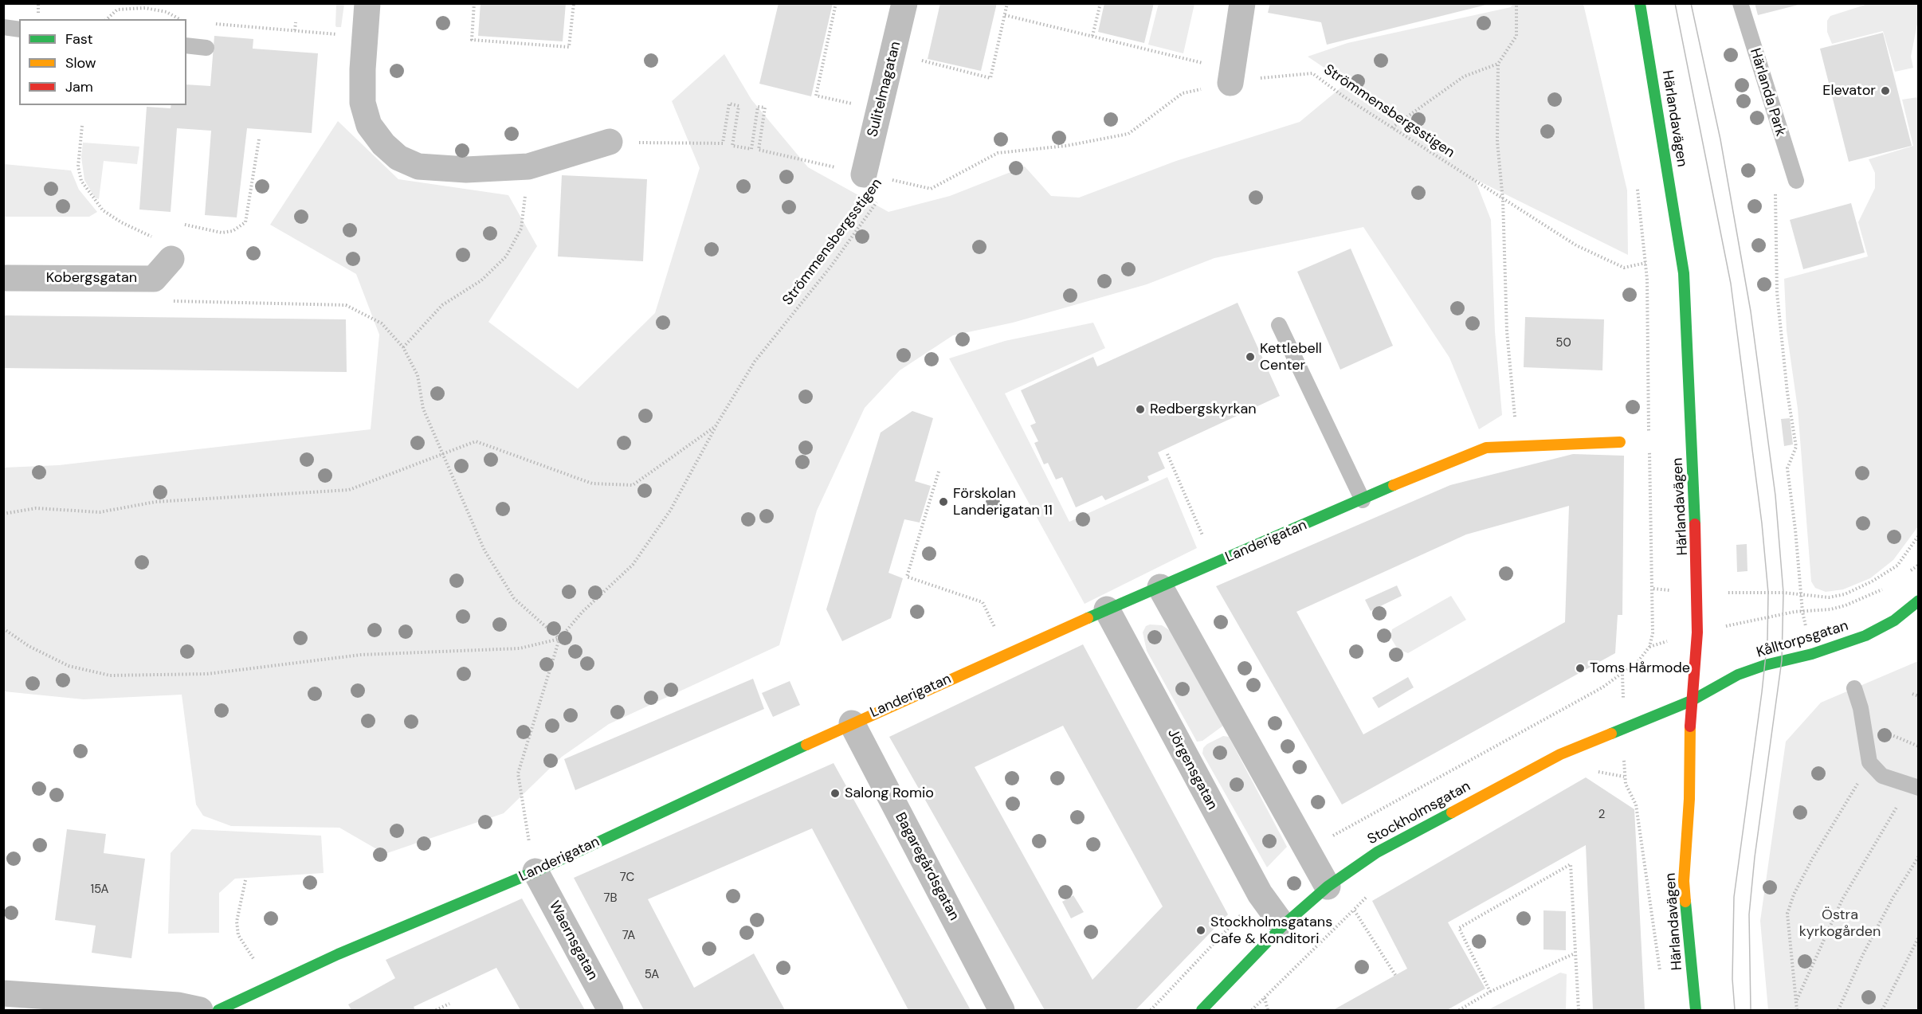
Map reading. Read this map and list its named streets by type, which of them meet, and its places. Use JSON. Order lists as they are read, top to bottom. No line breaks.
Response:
{"streets":{"street":["Sulitelmagatan","Härlandavägen","Kobergsgatan","Landerigatan","Kålltorpsgatan","Jörgensgatan","Stockholmsgatan","Bagaregårdsgatan","Waernsgatan"],"lane":["Härlanda Park"],"path":["Strömmensbergsstigen"]},"crossings":[["Härlandavägen","Kålltorpsgatan"],["Härlandavägen","Stockholmsgatan"],["Landerigatan","Jörgensgatan"],["Landerigatan","Bagaregårdsgatan"],["Landerigatan","Waernsgatan"],["Kålltorpsgatan","Stockholmsgatan"],["Jörgensgatan","Stockholmsgatan"]],"parks":["Östra kyrkogården"],"places":["Elevator","Kettlebell Center","Redbergskyrkan","Förskolan Landerigatan 11","Toms Hårmode","Salong Romio","Stockholmsgatans Cafe & Konditori"],"house_numbers":["50","2","7C","15A","7B","7A","5A"],"legend":["Fast","Slow","Jam"]}
